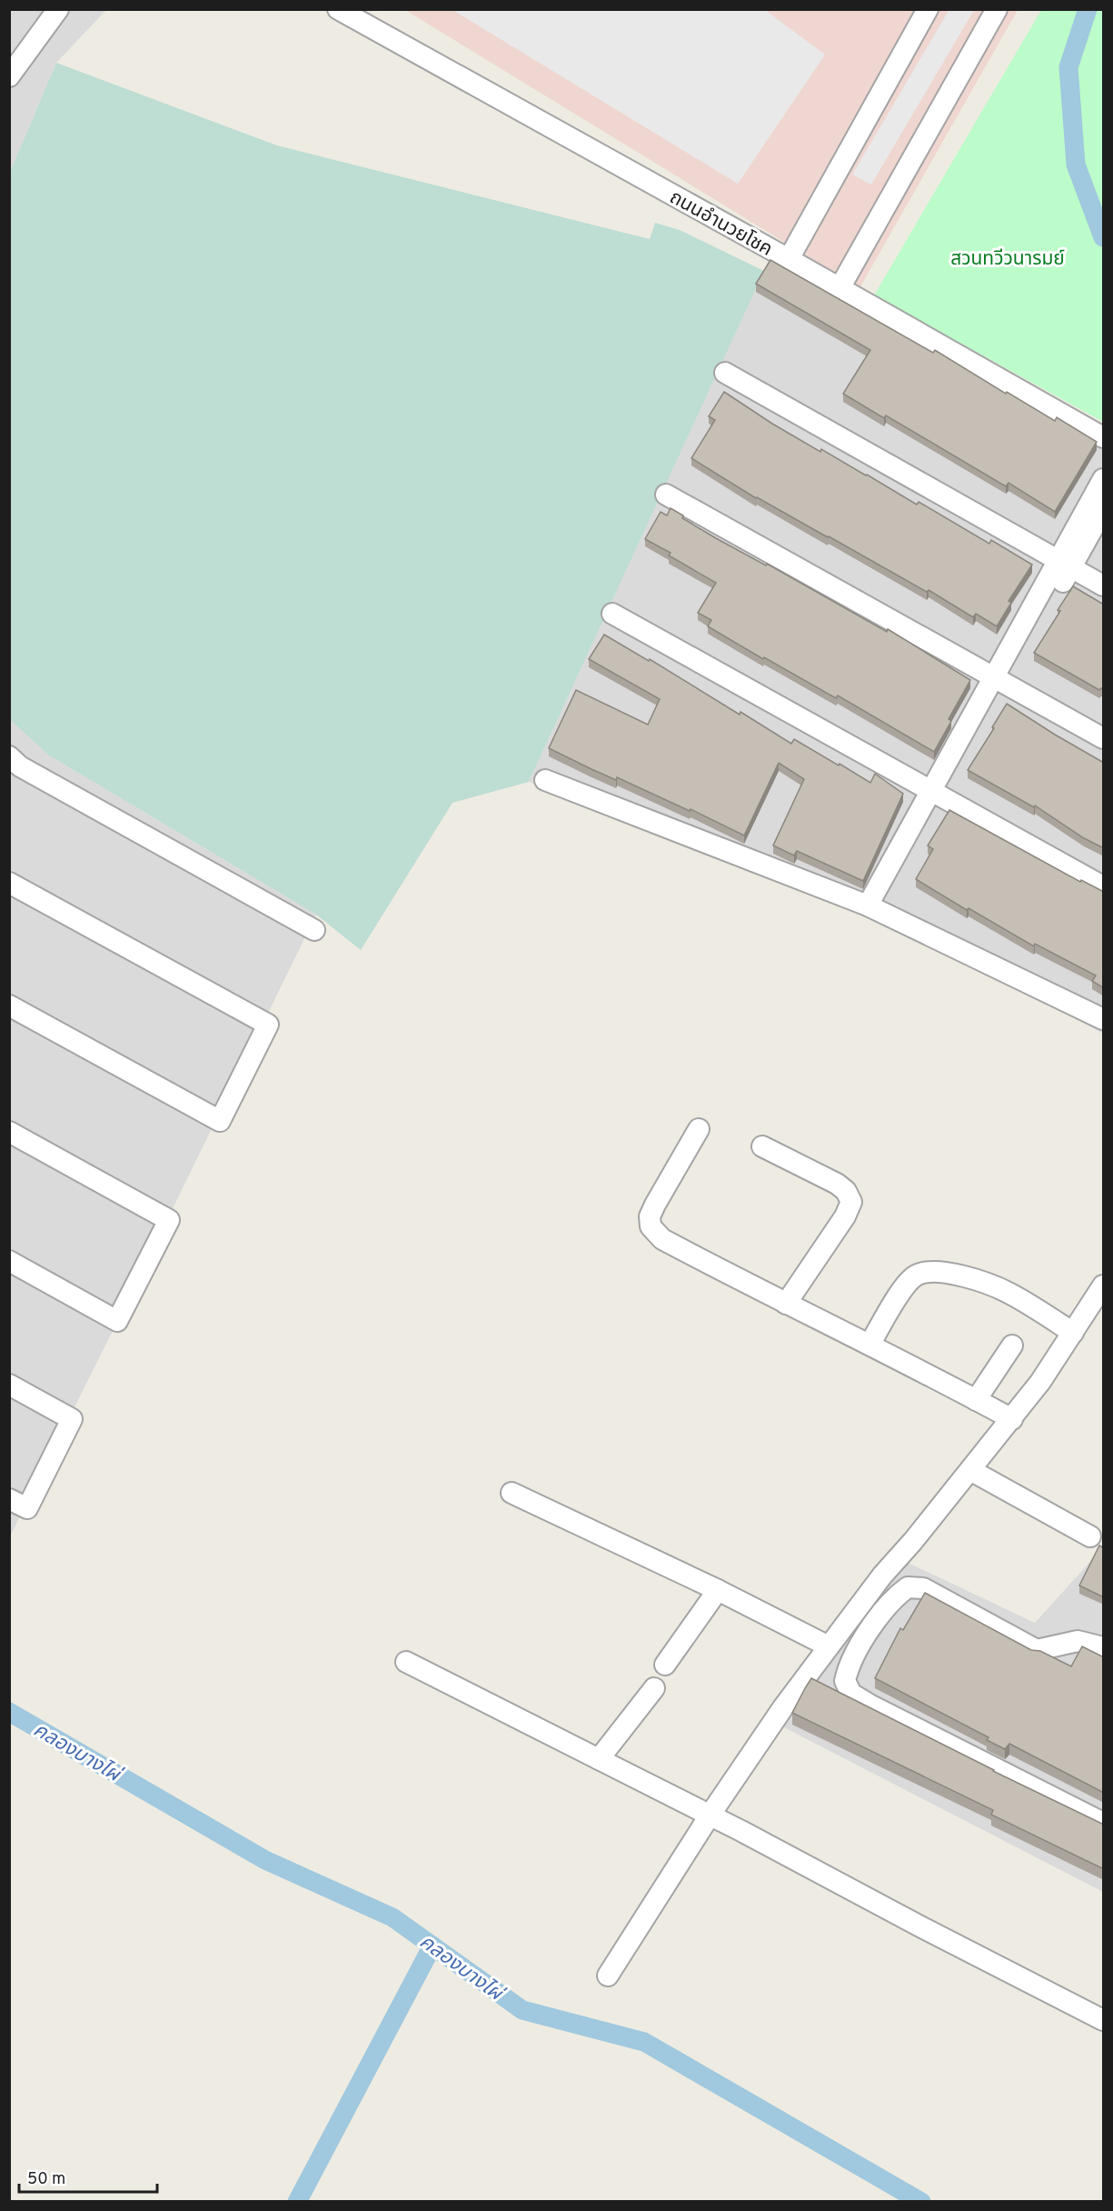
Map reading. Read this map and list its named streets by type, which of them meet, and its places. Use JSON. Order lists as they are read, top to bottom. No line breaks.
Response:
{"streets":{"street":["ถนนอำนวยโชค"]},"water":["คลองบางไผ่"],"parks":["สวนทวีวนารมย์"],"scale_bar":"50 m"}
